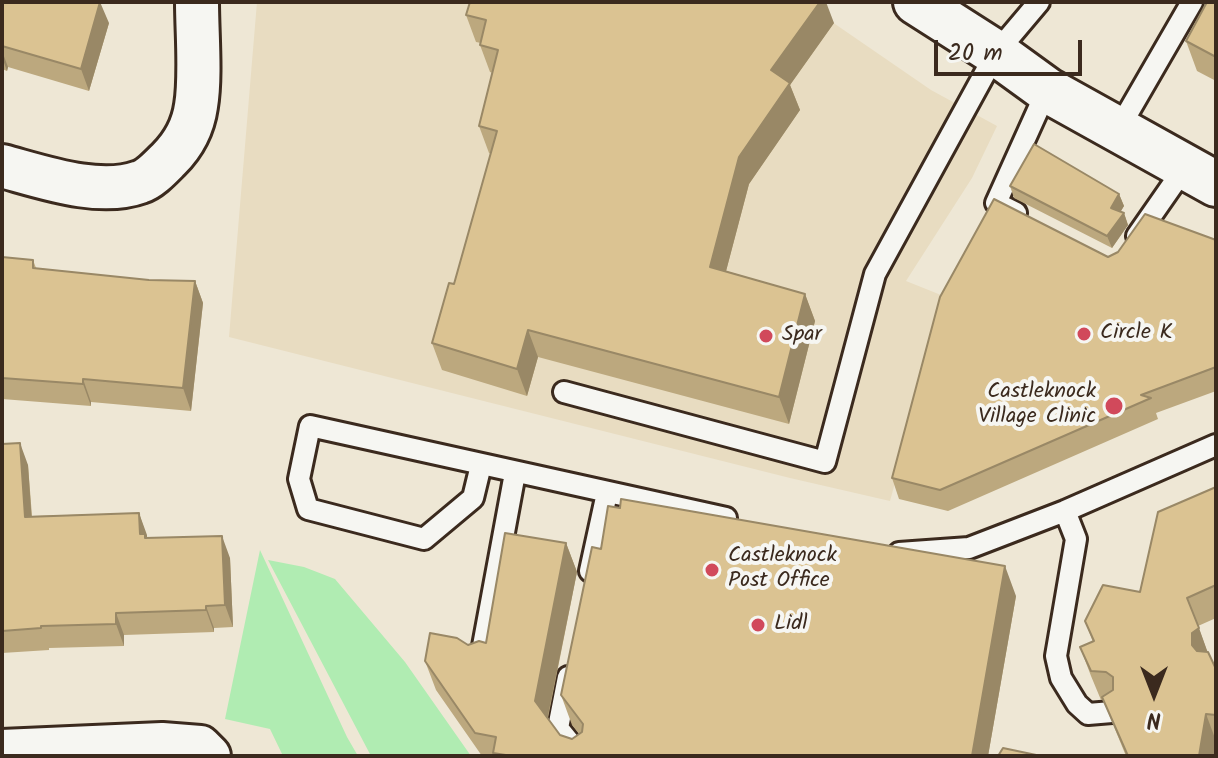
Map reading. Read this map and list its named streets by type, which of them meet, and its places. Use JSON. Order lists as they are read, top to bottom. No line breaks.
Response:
{"places":["Circle K","Spar","Castleknock Village Clinic","Castleknock Post Office","Lidl"],"scale_bar":"20 m","north":"bottom"}
